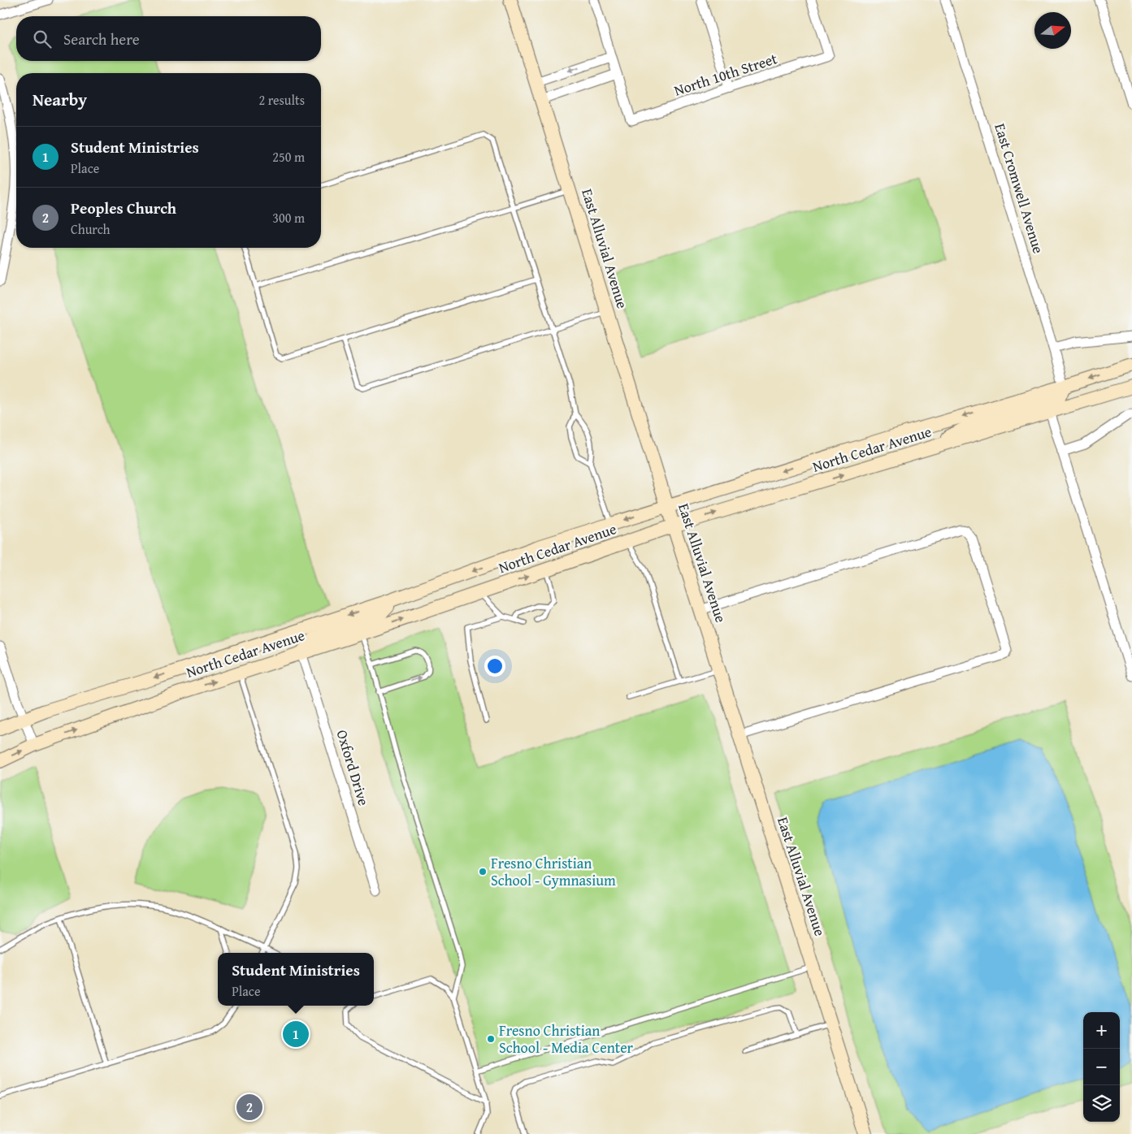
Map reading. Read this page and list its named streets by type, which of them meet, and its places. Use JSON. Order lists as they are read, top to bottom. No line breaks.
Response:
{"streets":{"main road":["East Alluvial Avenue","North Cedar Avenue"],"street":["North 10th Street","East Cromwell Avenue","Oxford Drive"]},"crossings":[["East Cromwell Avenue","North Cedar Avenue"],["East Alluvial Avenue","North Cedar Avenue"],["North Cedar Avenue","Oxford Drive"]],"places":["Fresno Christian School - Gymnasium","Fresno Christian School - Media Center"],"north":"right","page":{"search":"Search here","heading":["Nearby","2 results"],"list":[{"mark":"1","name":"Student Ministries","note":"Place","value":"250 m"},{"mark":"2","name":"Peoples Church","note":"Church","value":"300 m"}],"popup":["Student Ministries","Place"],"map_buttons":["+","−"],"pins":["1","2"]}}
